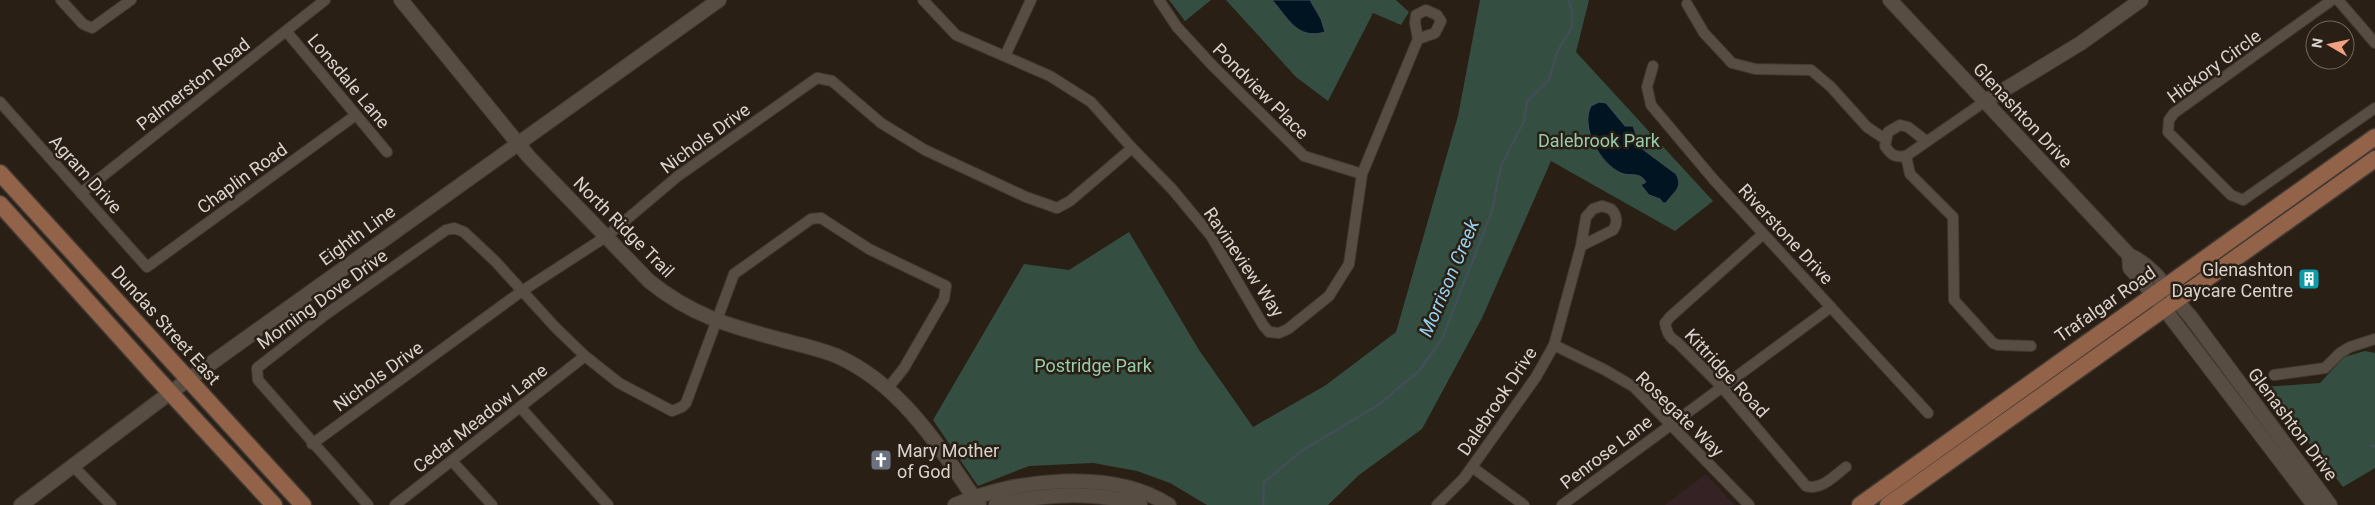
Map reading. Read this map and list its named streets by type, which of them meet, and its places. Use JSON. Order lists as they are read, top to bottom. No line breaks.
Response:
{"streets":{"main road":["Trafalgar Road","Dundas Street East"],"street":["Hickory Circle","Lonsdale Lane","Palmerston Road","Pondview Place","Glenashton Drive","Nichols Drive","Agram Drive","Chaplin Road","North Ridge Trail","Riverstone Drive","Eighth Line","Ravineview Way","Morning Dove Drive","Kittridge Road","Dalebrook Drive","Rosegate Way","Cedar Meadow Lane","Penrose Lane"]},"crossings":[["Lonsdale Lane","Palmerston Road"],["Lonsdale Lane","Chaplin Road"],["Palmerston Road","Agram Drive"],["Pondview Place","Ravineview Way"],["Glenashton Drive","Trafalgar Road"],["Nichols Drive","North Ridge Trail"],["Nichols Drive","Ravineview Way"],["Nichols Drive","Morning Dove Drive"],["Agram Drive","Chaplin Road"],["North Ridge Trail","Eighth Line"],["Riverstone Drive","Kittridge Road"],["Riverstone Drive","Penrose Lane"],["Eighth Line","Dundas Street East"],["Kittridge Road","Penrose Lane"],["Dalebrook Drive","Rosegate Way"],["Rosegate Way","Penrose Lane"]],"water":["Morrison Creek"],"parks":["Dalebrook Park","Postridge Park"],"places":{"building":["Glenashton Daycare Centre"],"church":["Mary Mother of God"]},"north":"left"}
